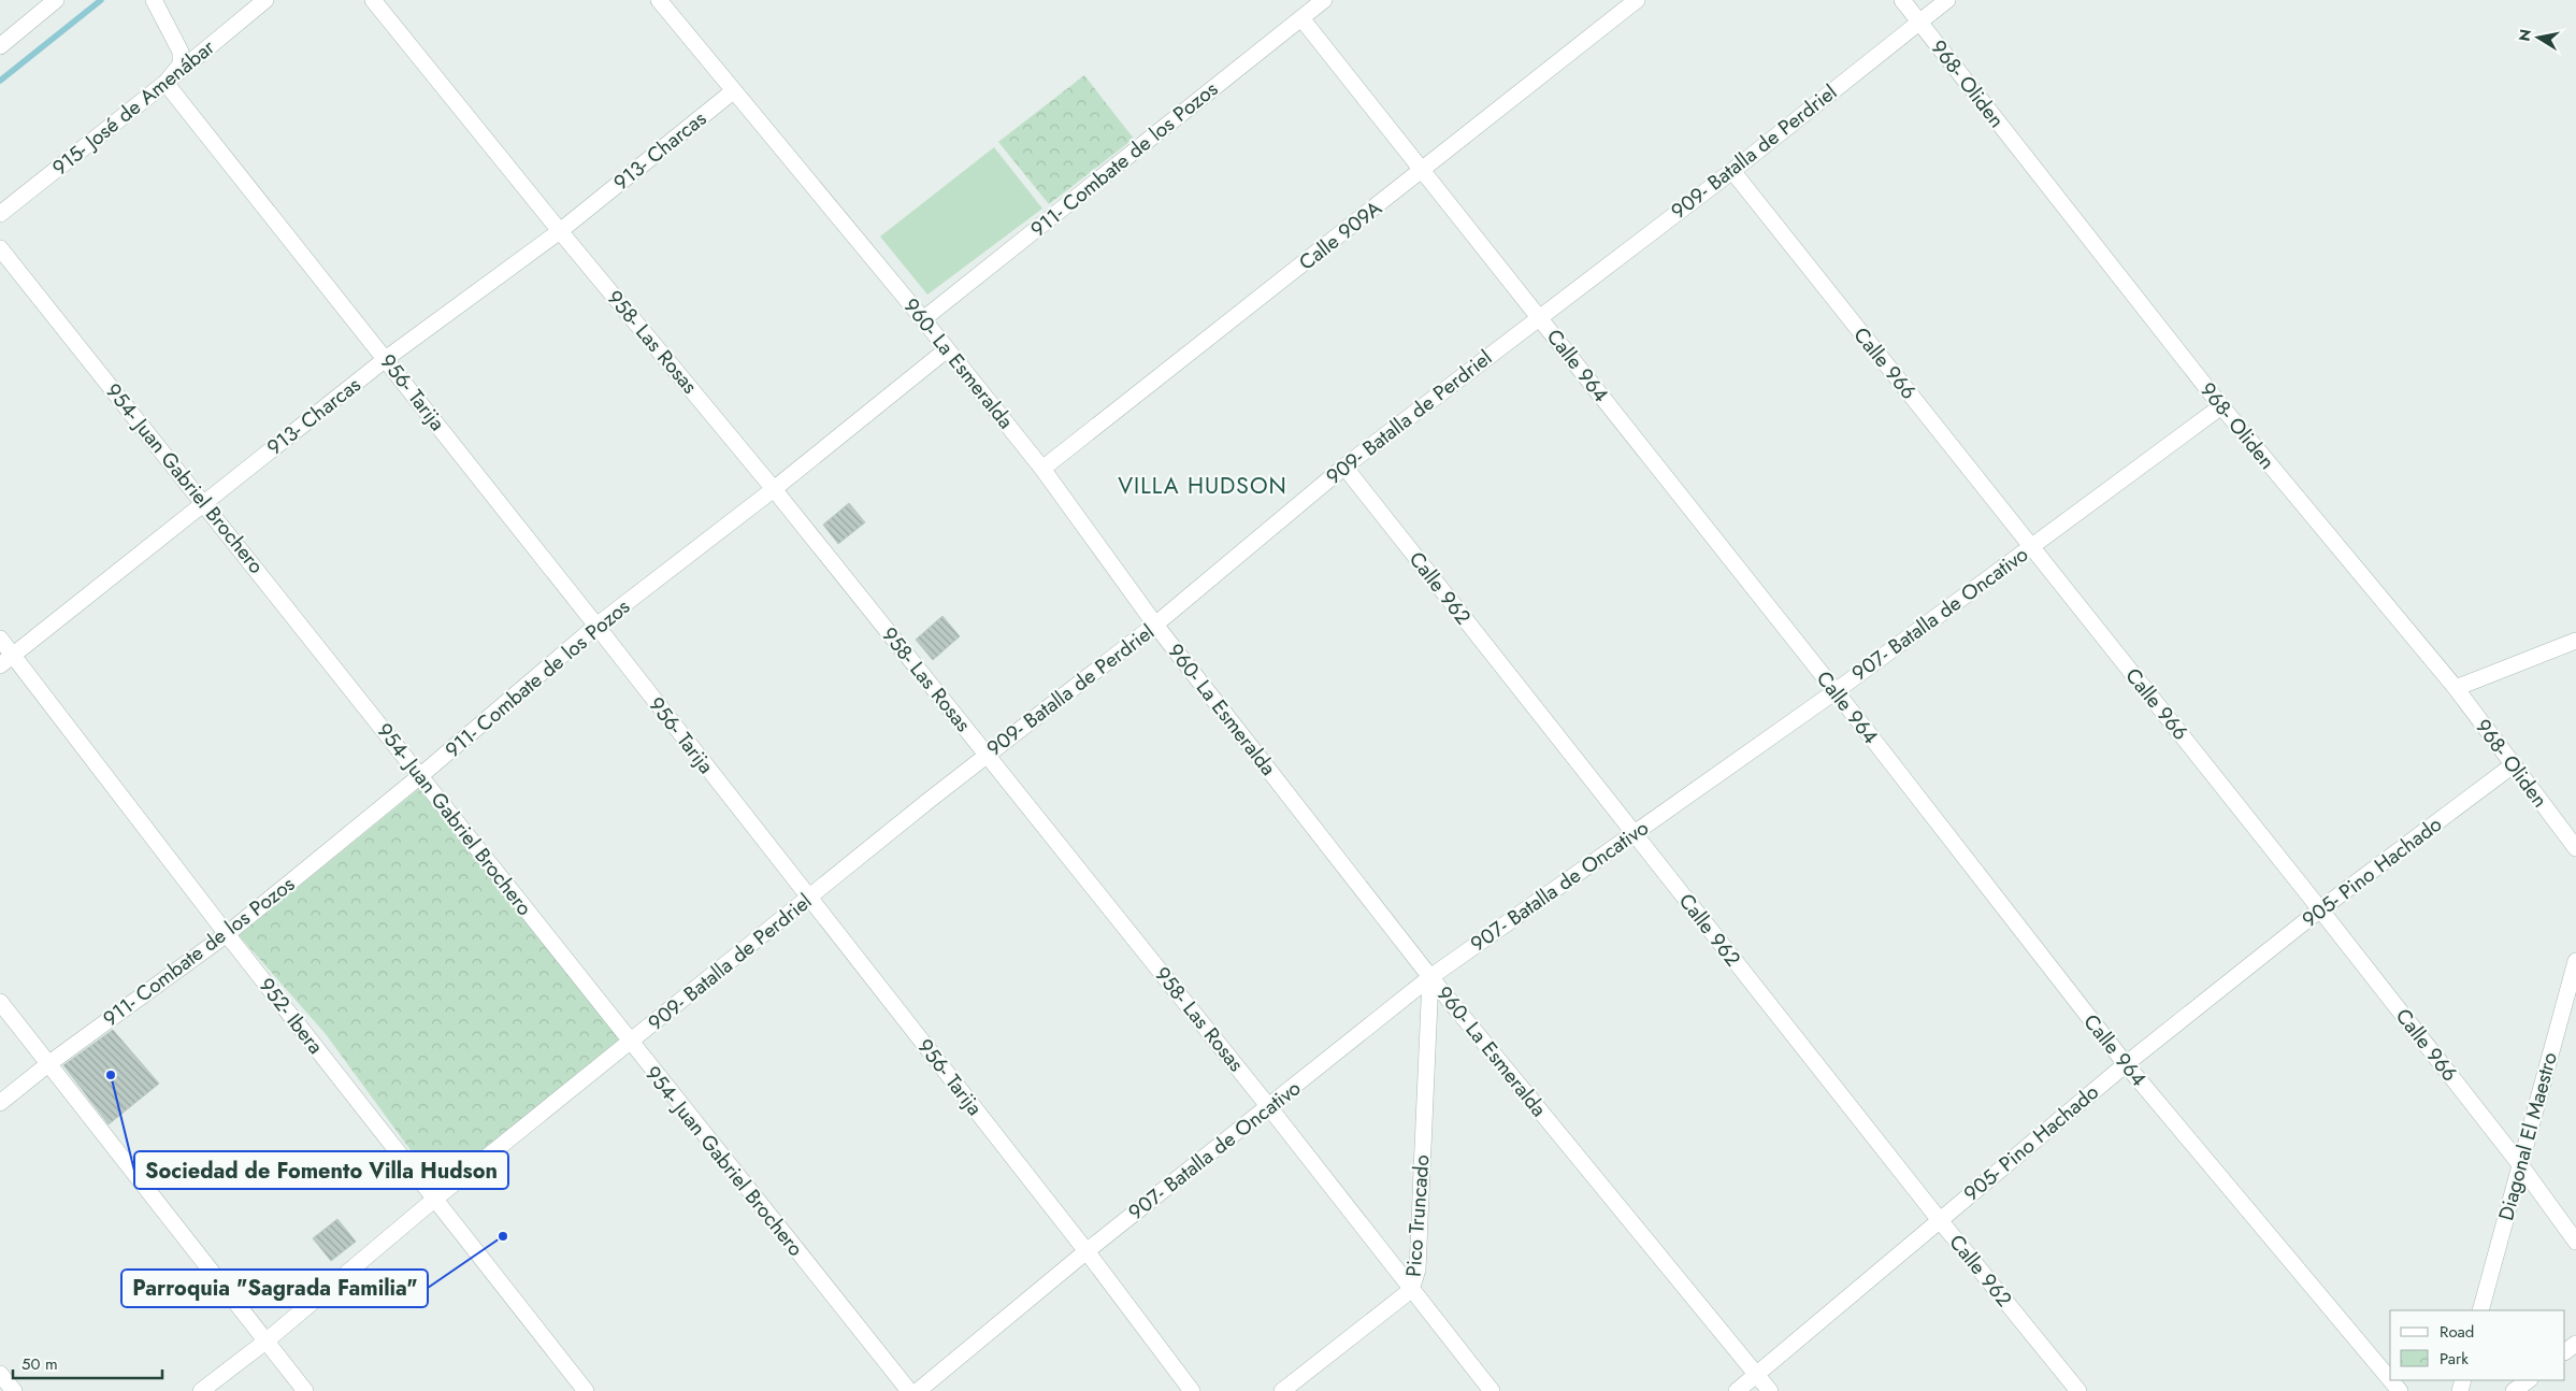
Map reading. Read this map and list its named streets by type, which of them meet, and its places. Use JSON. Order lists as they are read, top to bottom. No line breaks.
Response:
{"streets":{"street":["968- Oliden","915- José de Amenábar","913- Charcas","909- Batalla de Perdriel","911- Combate de los Pozos","Calle 909A","958- Las Rosas","960- La Esmeralda","Calle 966","Calle 964","956- Tarija","954- Juan Gabriel Brochero","Calle 962","907- Batalla de Oncativo","905- Pino Hachado","952- Ibera","Diagonal El Maestro","Pico Truncado"]},"crossings":[["968- Oliden","909- Batalla de Perdriel"],["968- Oliden","907- Batalla de Oncativo"],["968- Oliden","905- Pino Hachado"],["915- José de Amenábar","956- Tarija"],["913- Charcas","958- Las Rosas"],["913- Charcas","960- La Esmeralda"],["913- Charcas","956- Tarija"],["913- Charcas","954- Juan Gabriel Brochero"],["913- Charcas","952- Ibera"],["909- Batalla de Perdriel","958- Las Rosas"],["909- Batalla de Perdriel","960- La Esmeralda"],["909- Batalla de Perdriel","Calle 966"],["909- Batalla de Perdriel","Calle 964"],["909- Batalla de Perdriel","956- Tarija"],["909- Batalla de Perdriel","954- Juan Gabriel Brochero"],["909- Batalla de Perdriel","Calle 962"],["909- Batalla de Perdriel","952- Ibera"],["911- Combate de los Pozos","958- Las Rosas"],["911- Combate de los Pozos","960- La Esmeralda"],["911- Combate de los Pozos","Calle 964"],["911- Combate de los Pozos","956- Tarija"],["911- Combate de los Pozos","954- Juan Gabriel Brochero"],["911- Combate de los Pozos","952- Ibera"],["Calle 909A","960- La Esmeralda"],["Calle 909A","Calle 964"],["958- Las Rosas","907- Batalla de Oncativo"],["958- Las Rosas","Pico Truncado"],["960- La Esmeralda","907- Batalla de Oncativo"],["960- La Esmeralda","905- Pino Hachado"],["960- La Esmeralda","Pico Truncado"],["Calle 966","907- Batalla de Oncativo"],["Calle 966","905- Pino Hachado"],["Calle 966","Diagonal El Maestro"],["Calle 964","907- Batalla de Oncativo"],["Calle 964","905- Pino Hachado"],["956- Tarija","907- Batalla de Oncativo"],["Calle 962","907- Batalla de Oncativo"],["Calle 962","905- Pino Hachado"],["907- Batalla de Oncativo","Pico Truncado"]],"districts":["VILLA HUDSON"],"places":["Sociedad de Fomento Villa Hudson","Parroquia \"Sagrada Familia\""],"legend":["Road","Park"],"scale_bar":"50 m","north":"left"}
